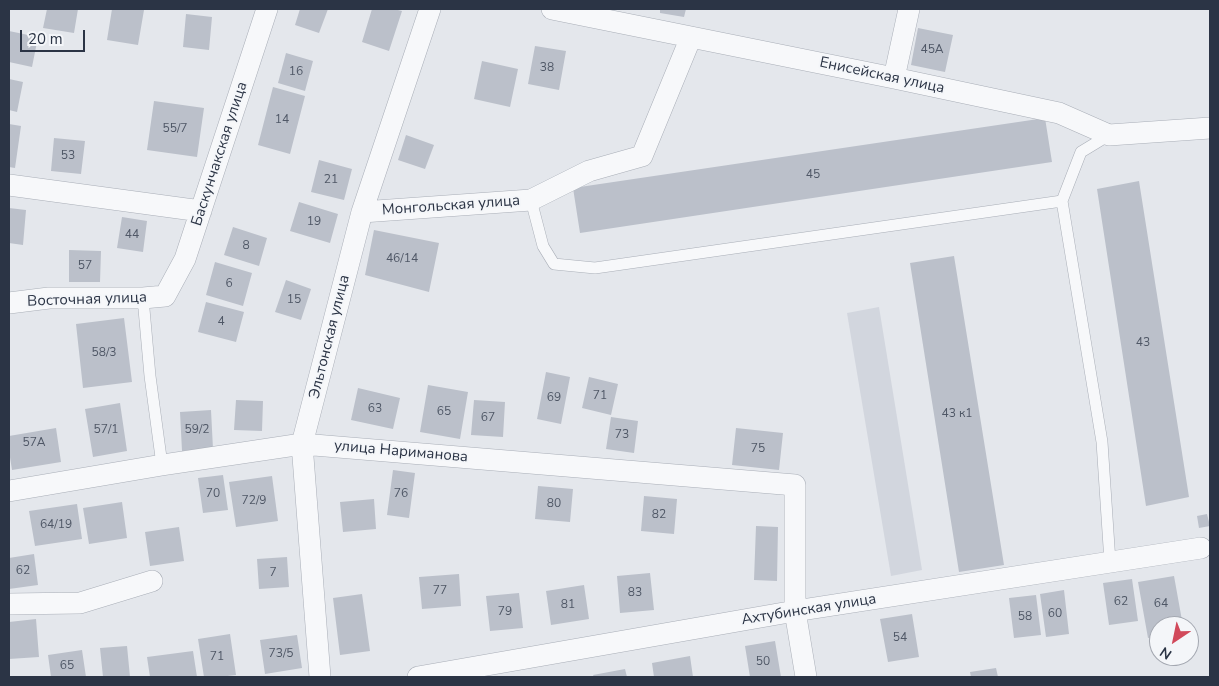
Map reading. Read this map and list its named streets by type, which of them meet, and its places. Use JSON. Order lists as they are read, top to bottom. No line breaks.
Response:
{"streets":{"street":["Енисейская улица","Баскунчакская улица","Монгольская улица","Восточная улица","Эльтонская улица","улица Нариманова","Ахтубинская улица"]},"crossings":[["Енисейская улица","Монгольская улица"],["Баскунчакская улица","Восточная улица"],["Монгольская улица","Эльтонская улица"],["Эльтонская улица","улица Нариманова"],["улица Нариманова","Ахтубинская улица"]],"house_numbers":["45А","38","16","14","55/7","53","45","21","19","44","8","46/14","57","6","15","4","43","58/3","71","69","63","65","43 к1","67","57/1","59/2","73","57А","75","70","76","72/9","80","82","64/19","62","7","77","83","62","64","81","79","60","58","54","73/5","71","50","65"],"scale_bar":"20 m","north":"bottom left"}
